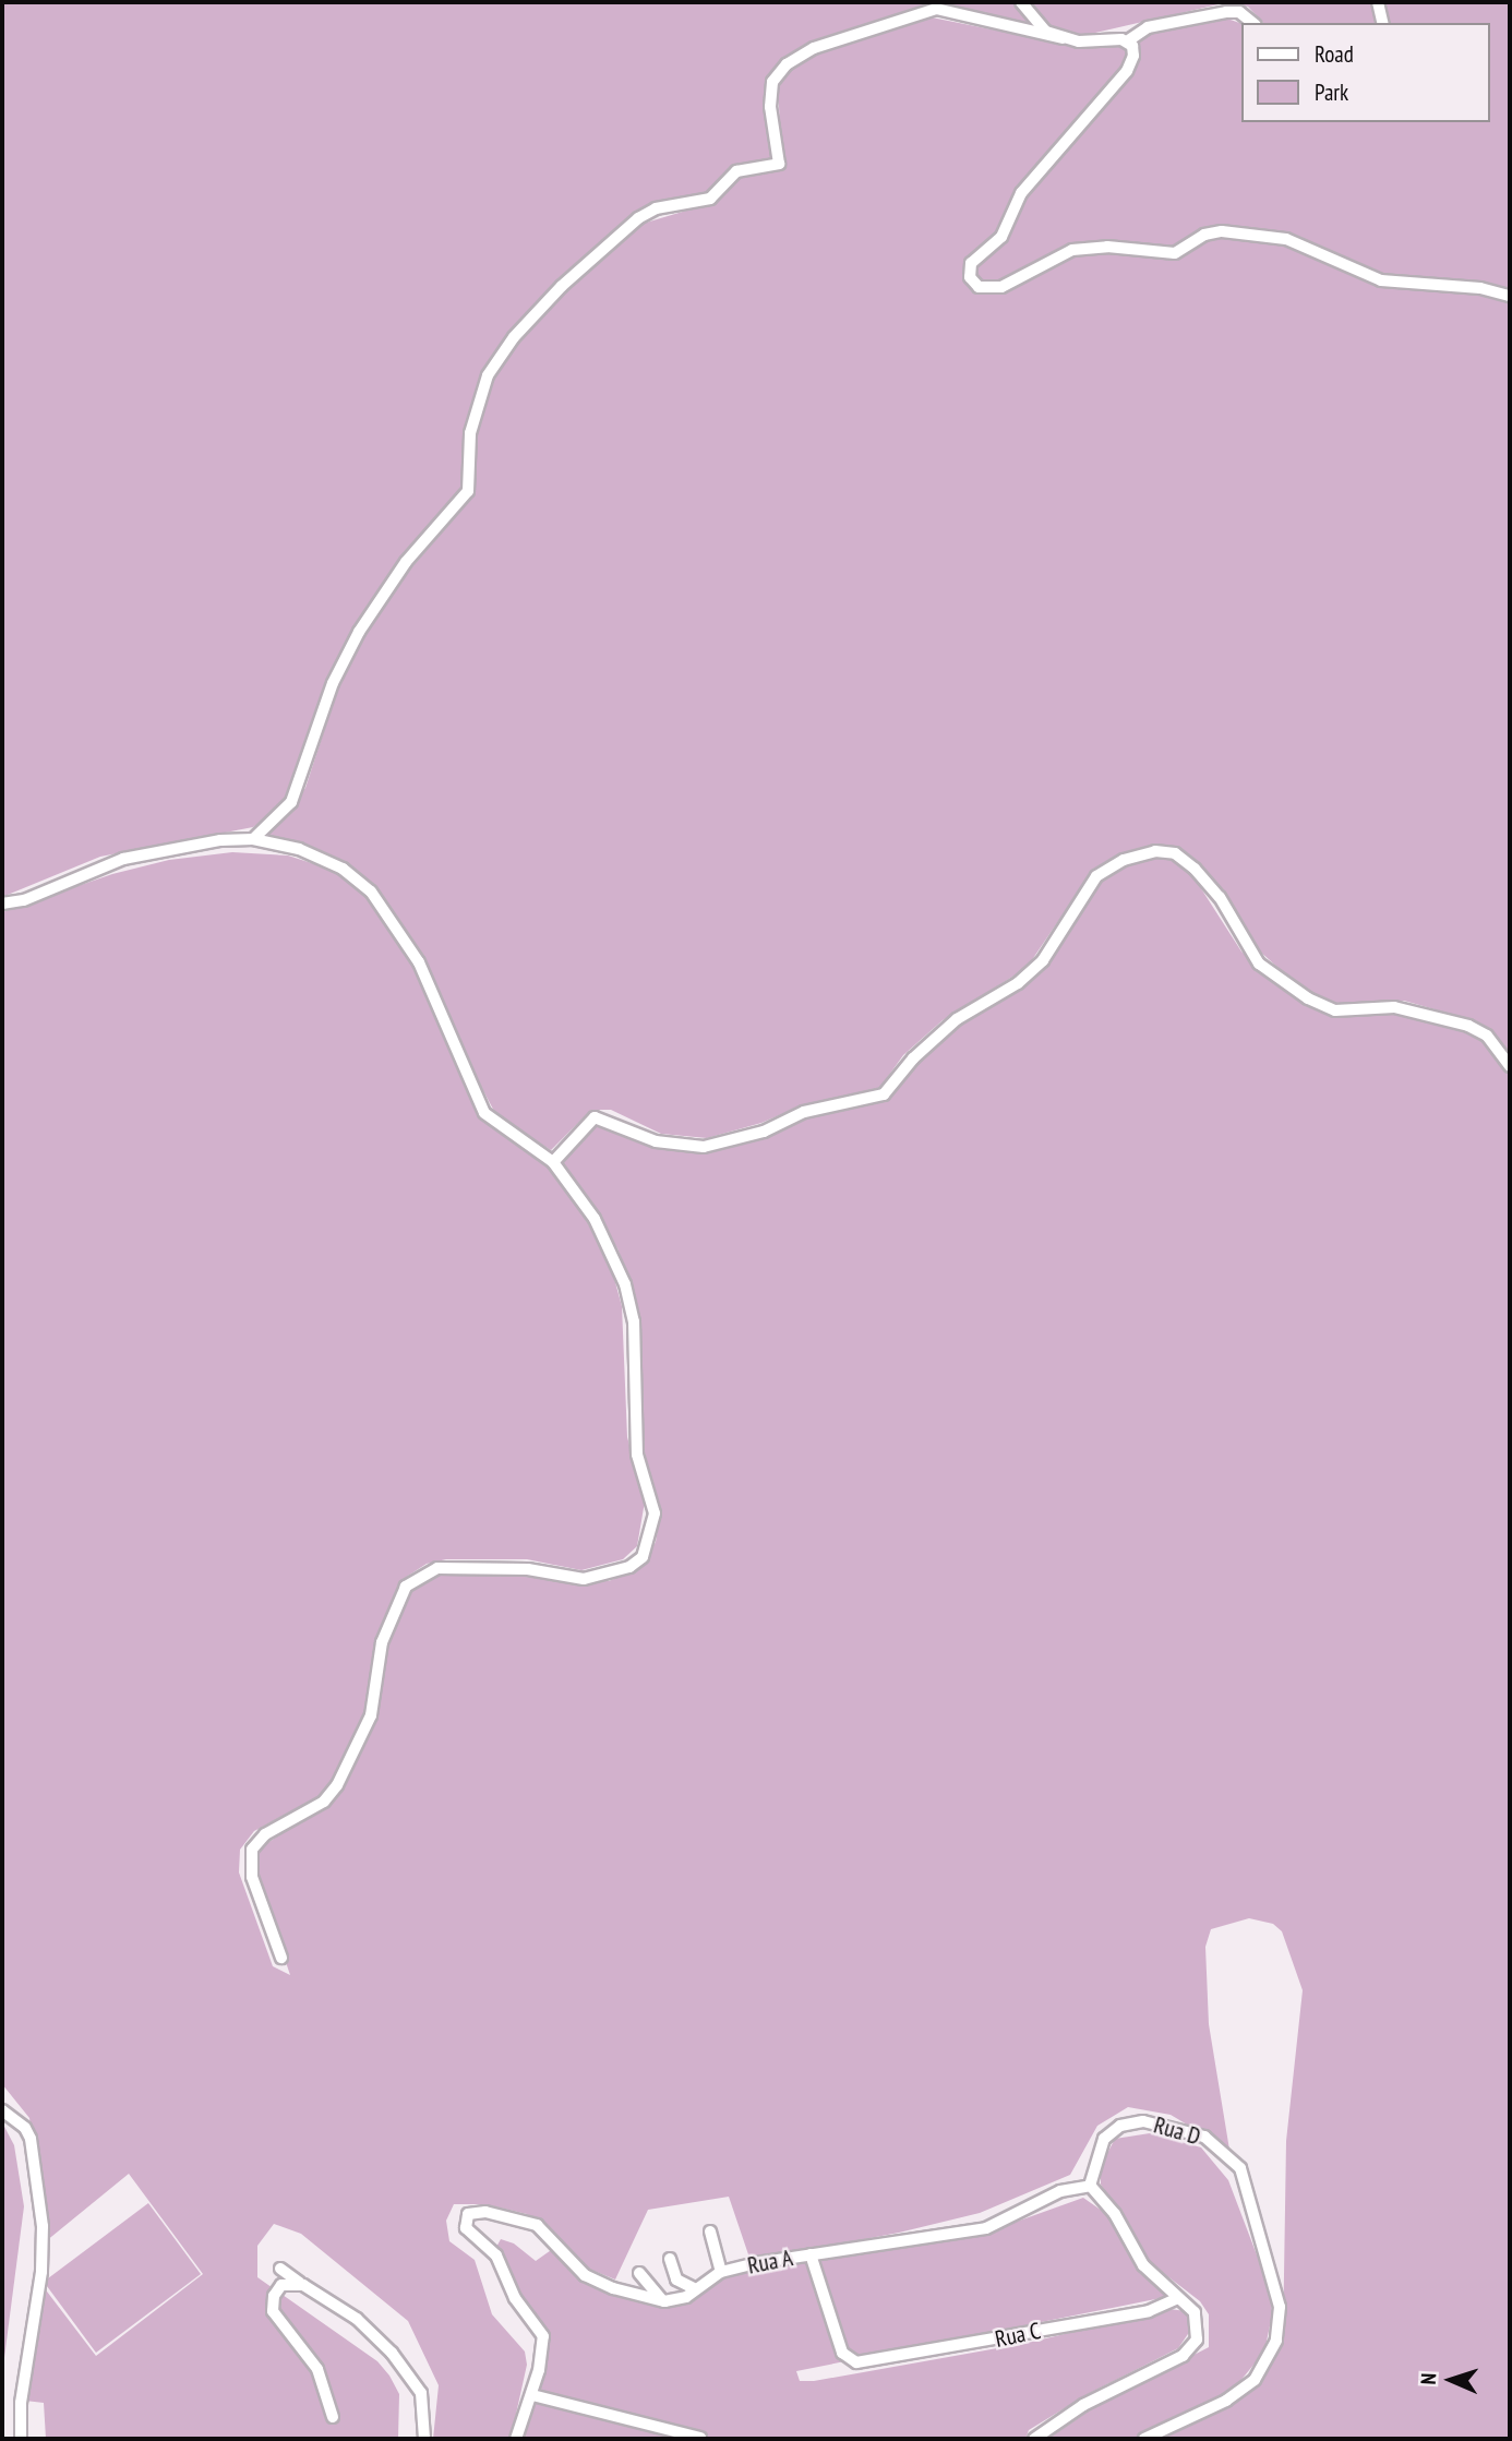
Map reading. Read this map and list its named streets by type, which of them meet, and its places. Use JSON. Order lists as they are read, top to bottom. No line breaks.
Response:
{"streets":{"street":["Rua D","Rua A","Rua C"]},"crossings":[["Rua D","Rua A"],["Rua A","Rua C"]],"legend":["Road","Park"],"north":"left"}
